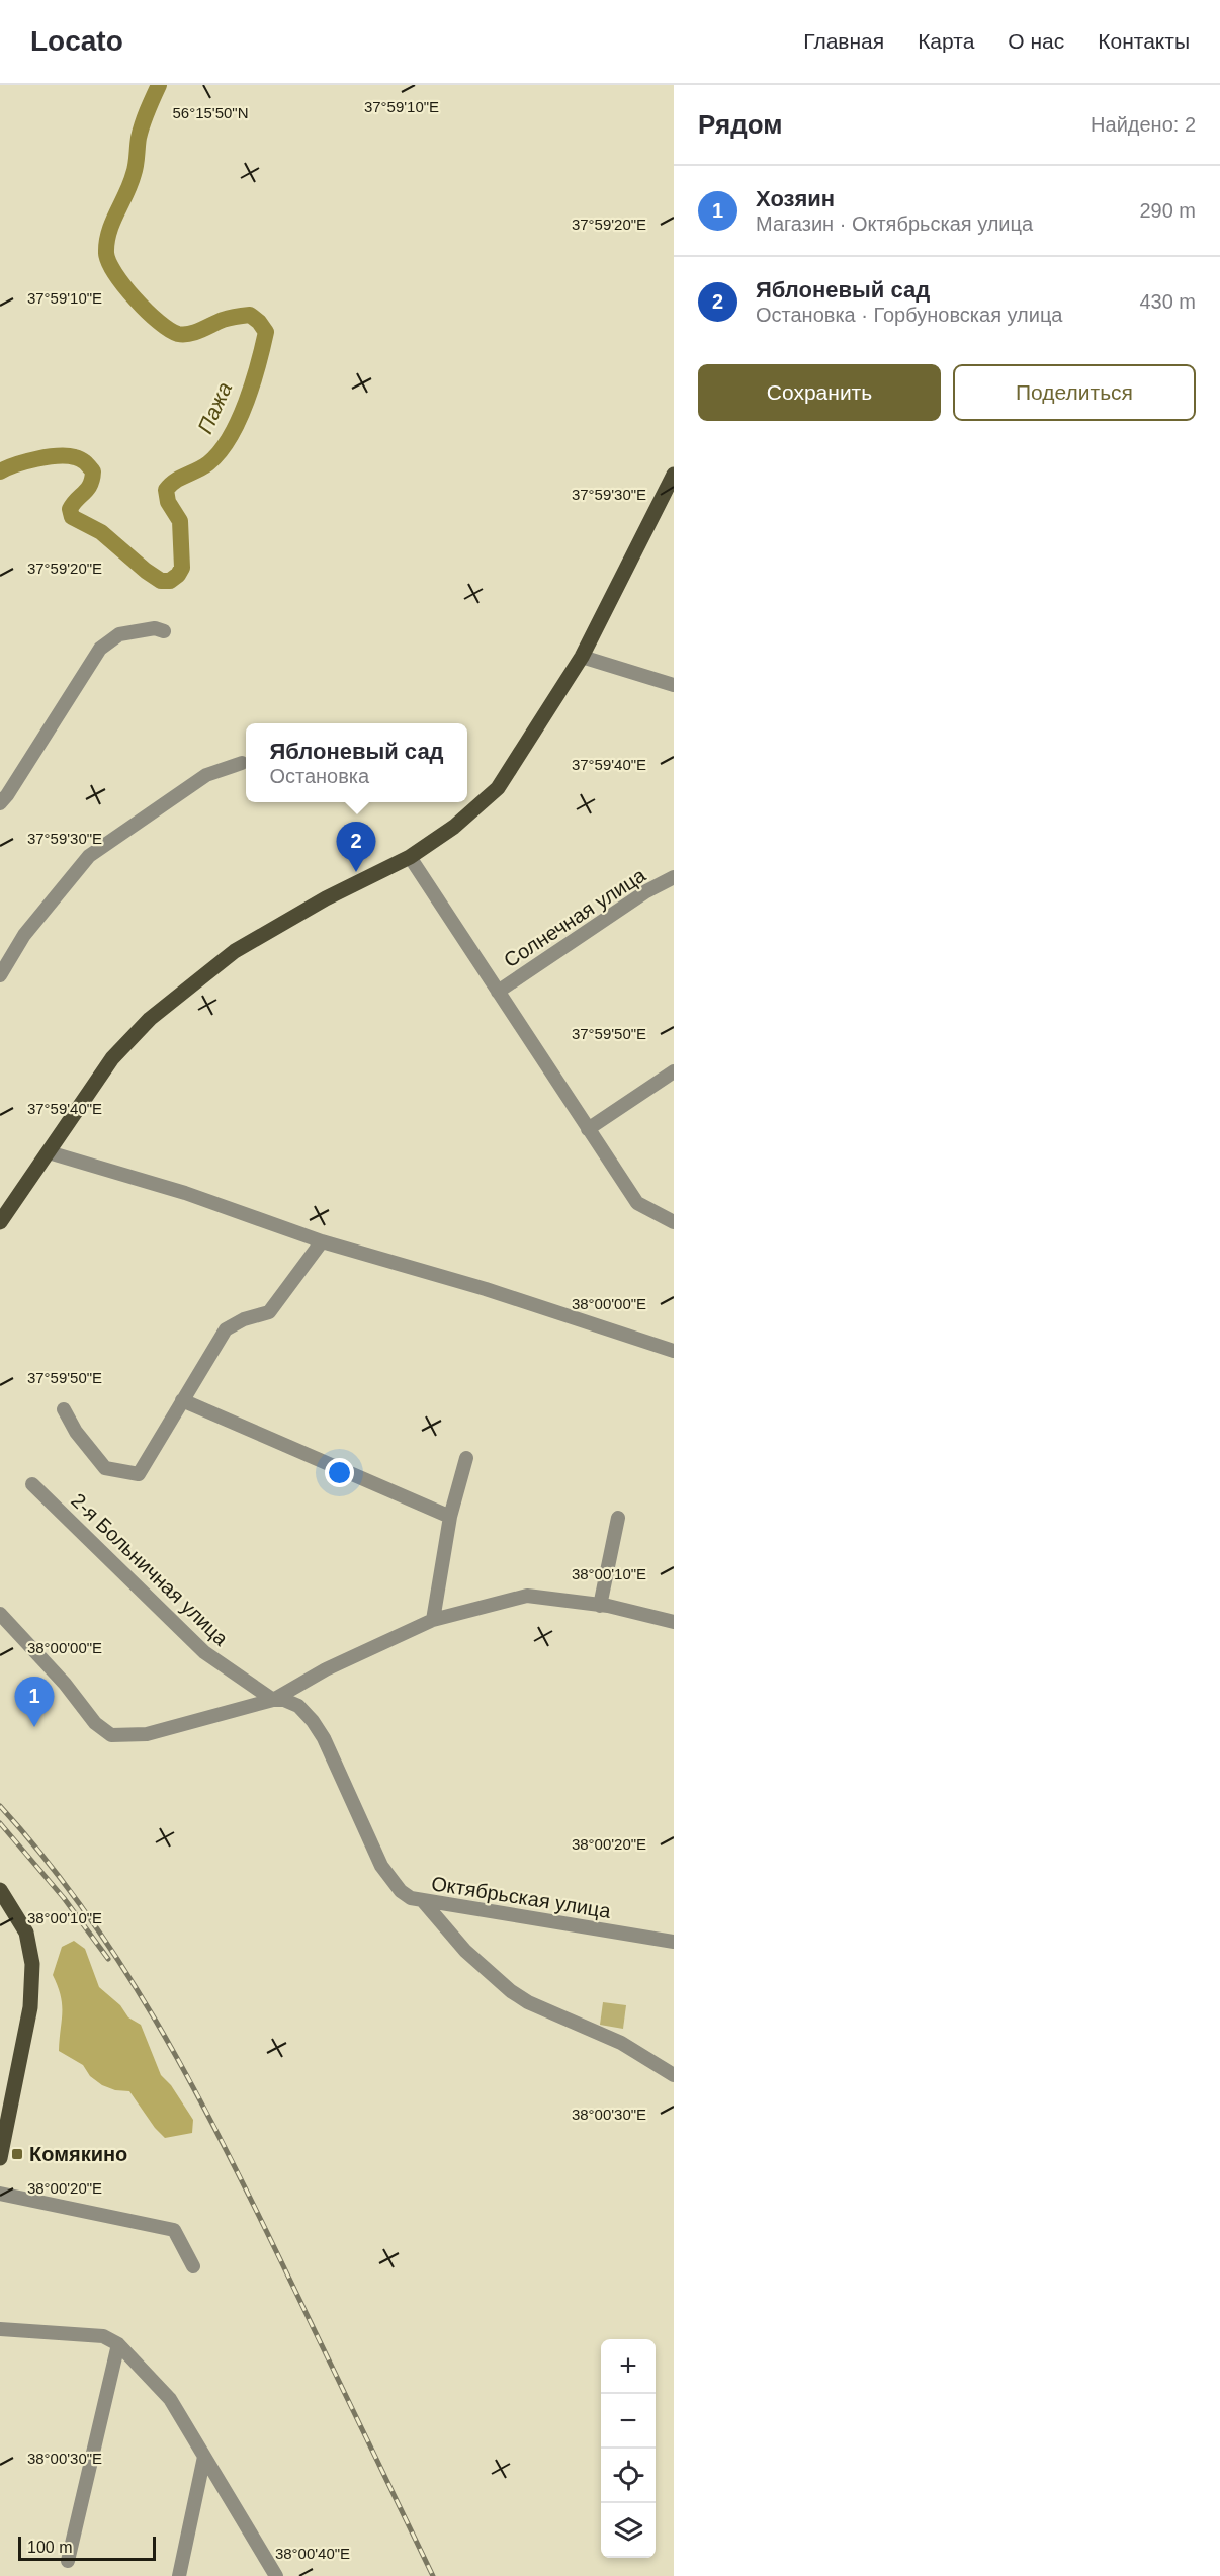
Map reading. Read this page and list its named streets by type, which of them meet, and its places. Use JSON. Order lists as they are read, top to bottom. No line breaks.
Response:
{"streets":{"street":["Солнечная улица","2-я Больничная улица","Октябрьская улица"]},"crossings":[["2-я Больничная улица","Октябрьская улица"]],"water":["Пажа"],"places":{"transit":["Комякино"]},"scale_bar":"100 m","page":{"header":"Locato","nav":["Главная","Карта","О нас","Контакты"],"heading":["Рядом","Найдено: 2"],"list":[{"mark":"1","name":"Хозяин","note":"Магазин · Октябрьская улица","value":"290 m"},{"mark":"2","name":"Яблоневый сад","note":"Остановка · Горбуновская улица","value":"430 m"}],"buttons":["Сохранить","Поделиться"],"popup":["Яблоневый сад","Остановка"],"pins":["2","1"],"map_buttons":["+","−"],"scale":"100 m"},"coordinates":["37°59'10\"E","56°15'50\"N","37°59'20\"E","37°59'30\"E","37°59'40\"E","37°59'50\"E","38°00'00\"E","38°00'10\"E","38°00'20\"E","38°00'30\"E","38°00'40\"E"]}
